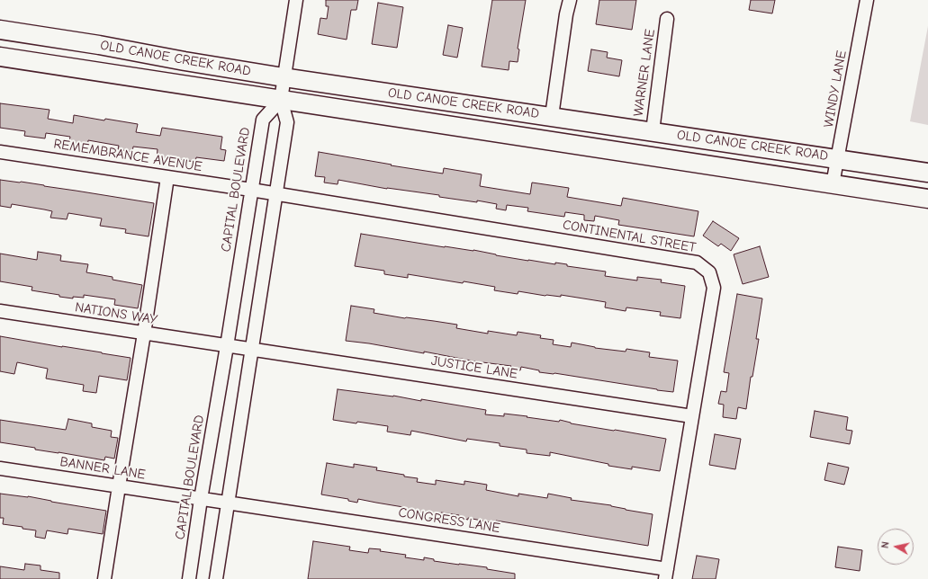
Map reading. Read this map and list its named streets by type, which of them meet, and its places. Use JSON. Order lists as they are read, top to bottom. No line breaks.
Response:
{"streets":{"main road":["OLD CANOE CREEK ROAD"],"street":["WARNER LANE","WINDY LANE","REMEMBRANCE AVENUE","CAPITAL BOULEVARD","CONTINENTAL STREET","NATIONS WAY","JUSTICE LANE","BANNER LANE","CONGRESS LANE"]},"crossings":[["OLD CANOE CREEK ROAD","WARNER LANE"],["OLD CANOE CREEK ROAD","WINDY LANE"],["OLD CANOE CREEK ROAD","CAPITAL BOULEVARD"],["REMEMBRANCE AVENUE","CAPITAL BOULEVARD"],["REMEMBRANCE AVENUE","CONTINENTAL STREET"],["CAPITAL BOULEVARD","NATIONS WAY"],["CAPITAL BOULEVARD","BANNER LANE"],["CONTINENTAL STREET","JUSTICE LANE"],["CONTINENTAL STREET","CONGRESS LANE"],["NATIONS WAY","JUSTICE LANE"],["BANNER LANE","CONGRESS LANE"]],"north":"left"}
